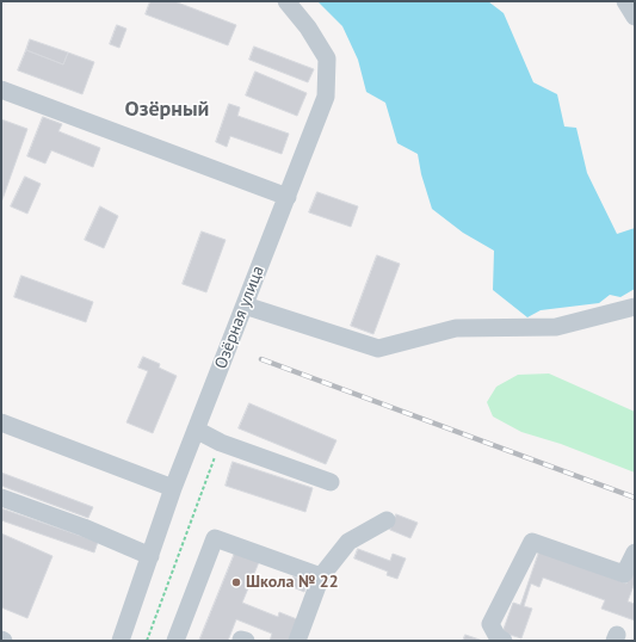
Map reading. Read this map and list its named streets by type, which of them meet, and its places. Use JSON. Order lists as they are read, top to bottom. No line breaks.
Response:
{"streets":{"street":["Озёрная улица"]},"districts":["Озёрный"],"places":["Школа № 22"]}
